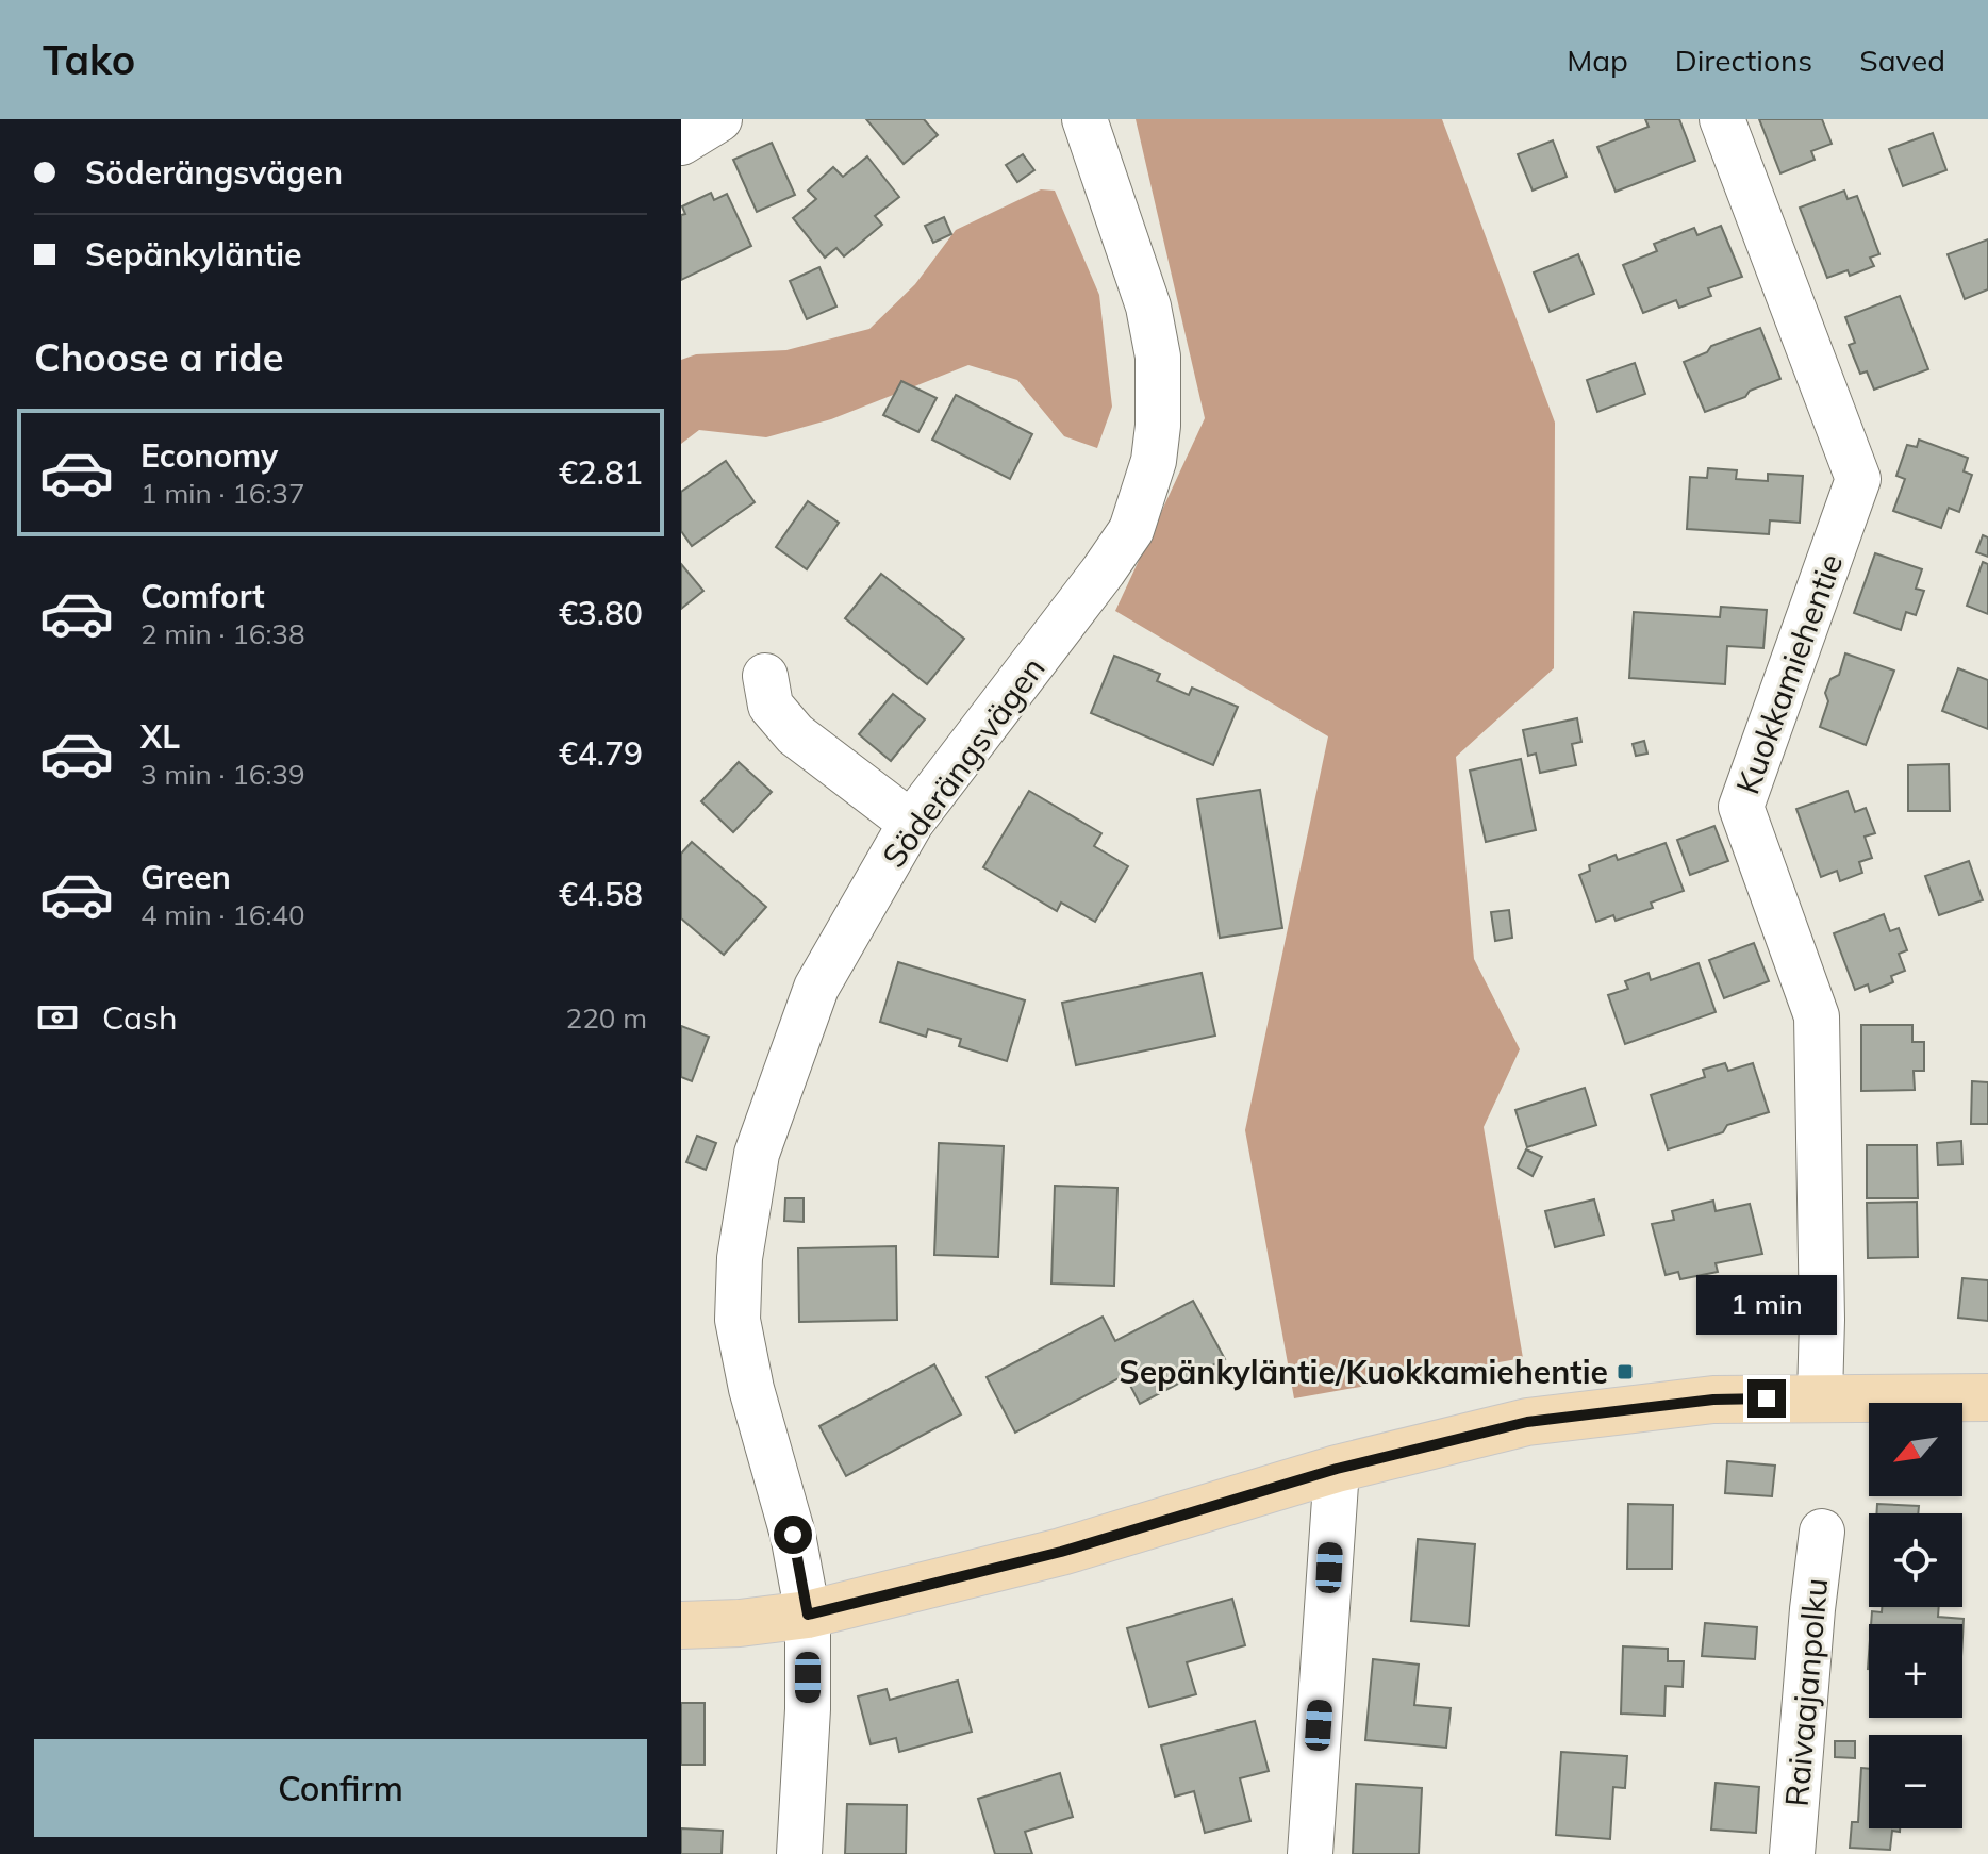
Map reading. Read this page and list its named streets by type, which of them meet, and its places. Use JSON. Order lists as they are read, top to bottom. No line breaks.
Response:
{"streets":{"street":["Kuokkamiehentie","Söderängsvägen","Raivaajanpolku"]},"places":{"transit":["Sepänkyläntie/Kuokkamiehentie"]},"north":"bottom left","page":{"header":"Tako","nav":["Map","Directions","Saved"],"banner":["Söderängsvägen","Sepänkyläntie"],"heading":"Choose a ride","list":[{"name":"Economy","note":"1 min · 16:37","value":"€2.81"},{"name":"Comfort","note":"2 min · 16:38","value":"€3.80"},{"name":"XL","note":"3 min · 16:39","value":"€4.79"},{"name":"Green","note":"4 min · 16:40","value":"€4.58"}],"pay":["Cash","220 m"],"bubble":"1 min","map_buttons":["+","−"],"buttons":"Confirm"}}
